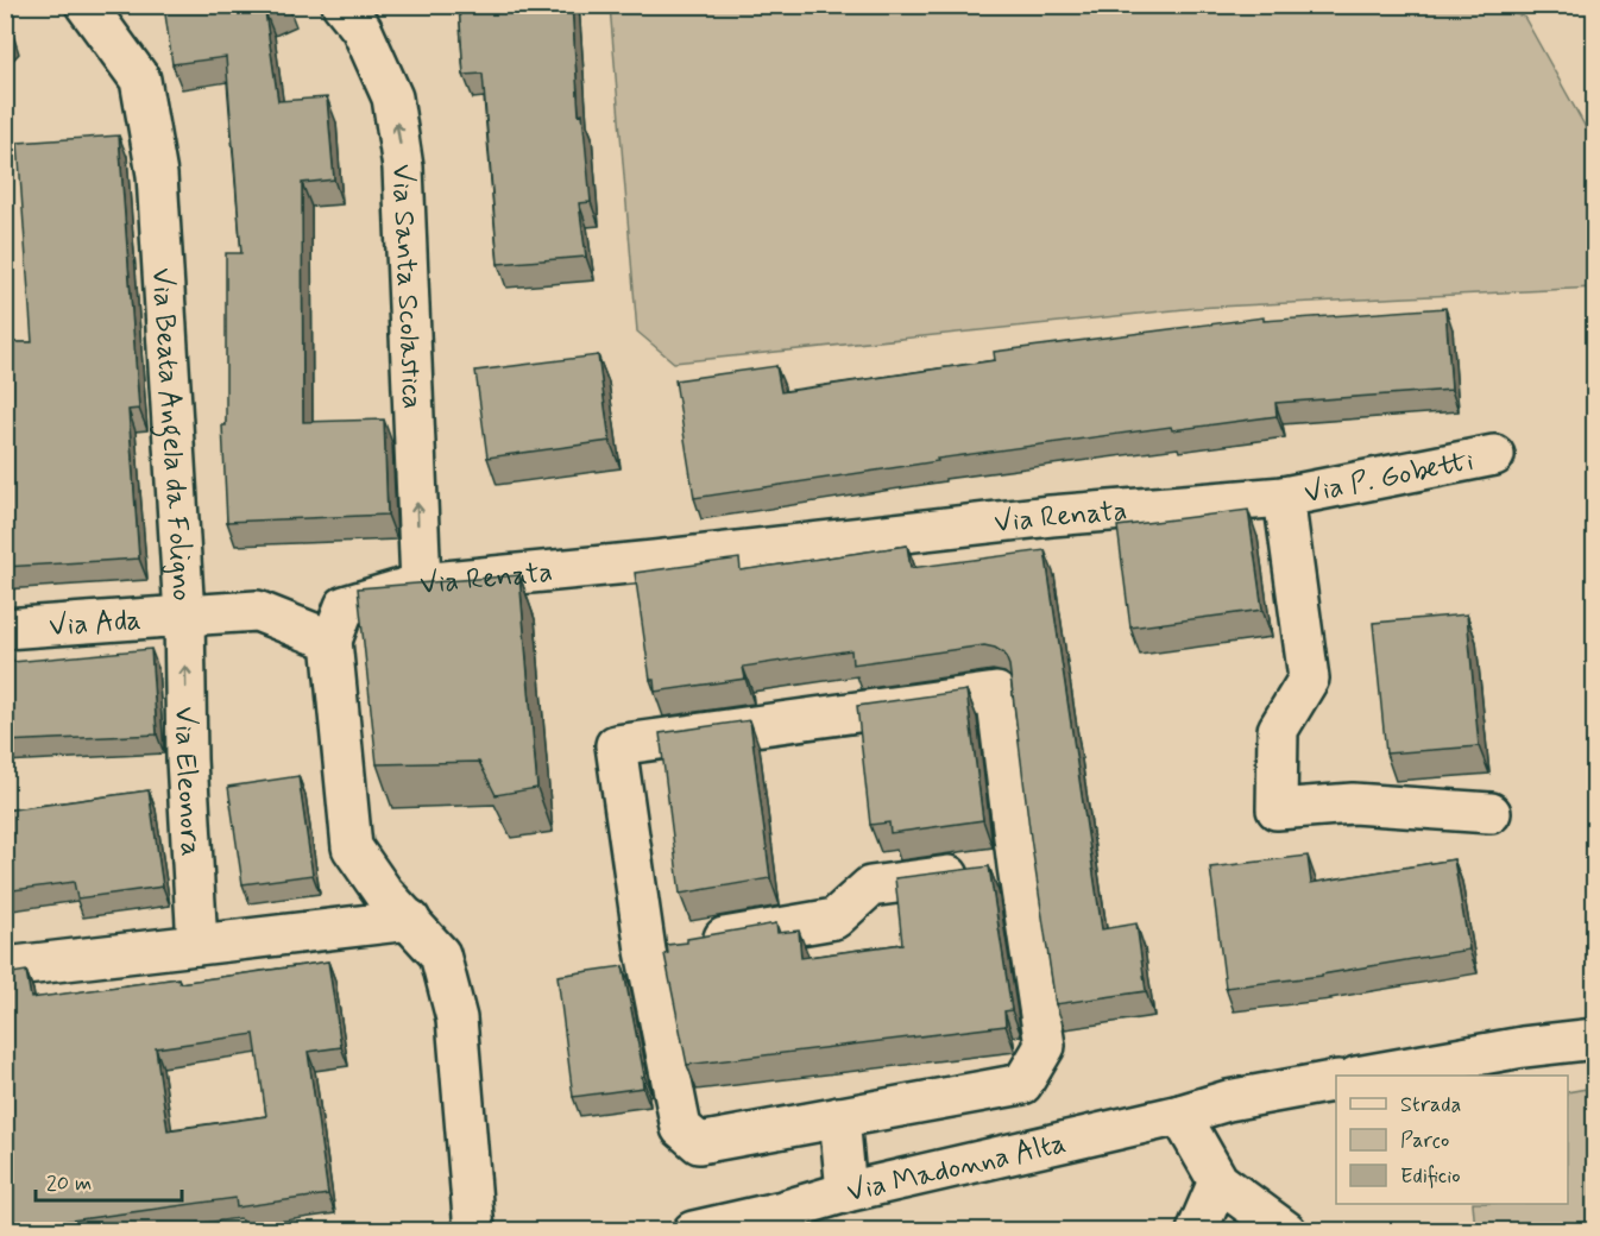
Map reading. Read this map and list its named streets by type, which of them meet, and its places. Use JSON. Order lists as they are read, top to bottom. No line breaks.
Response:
{"streets":{"street":["Via Santa Scolastica","Via Beata Angela da Foligno","Via P. Gobetti","Via Renata","Via Ada","Via Eleonora","Via Madonna Alta"]},"crossings":[["Via Santa Scolastica","Via Renata"],["Via Beata Angela da Foligno","Via Renata"],["Via Beata Angela da Foligno","Via Ada"],["Via Beata Angela da Foligno","Via Eleonora"],["Via P. Gobetti","Via Renata"],["Via Ada","Via Eleonora"]],"one_way":["Via Santa Scolastica"],"legend":["Strada","Parco","Edificio"],"scale_bar":"20 m"}
